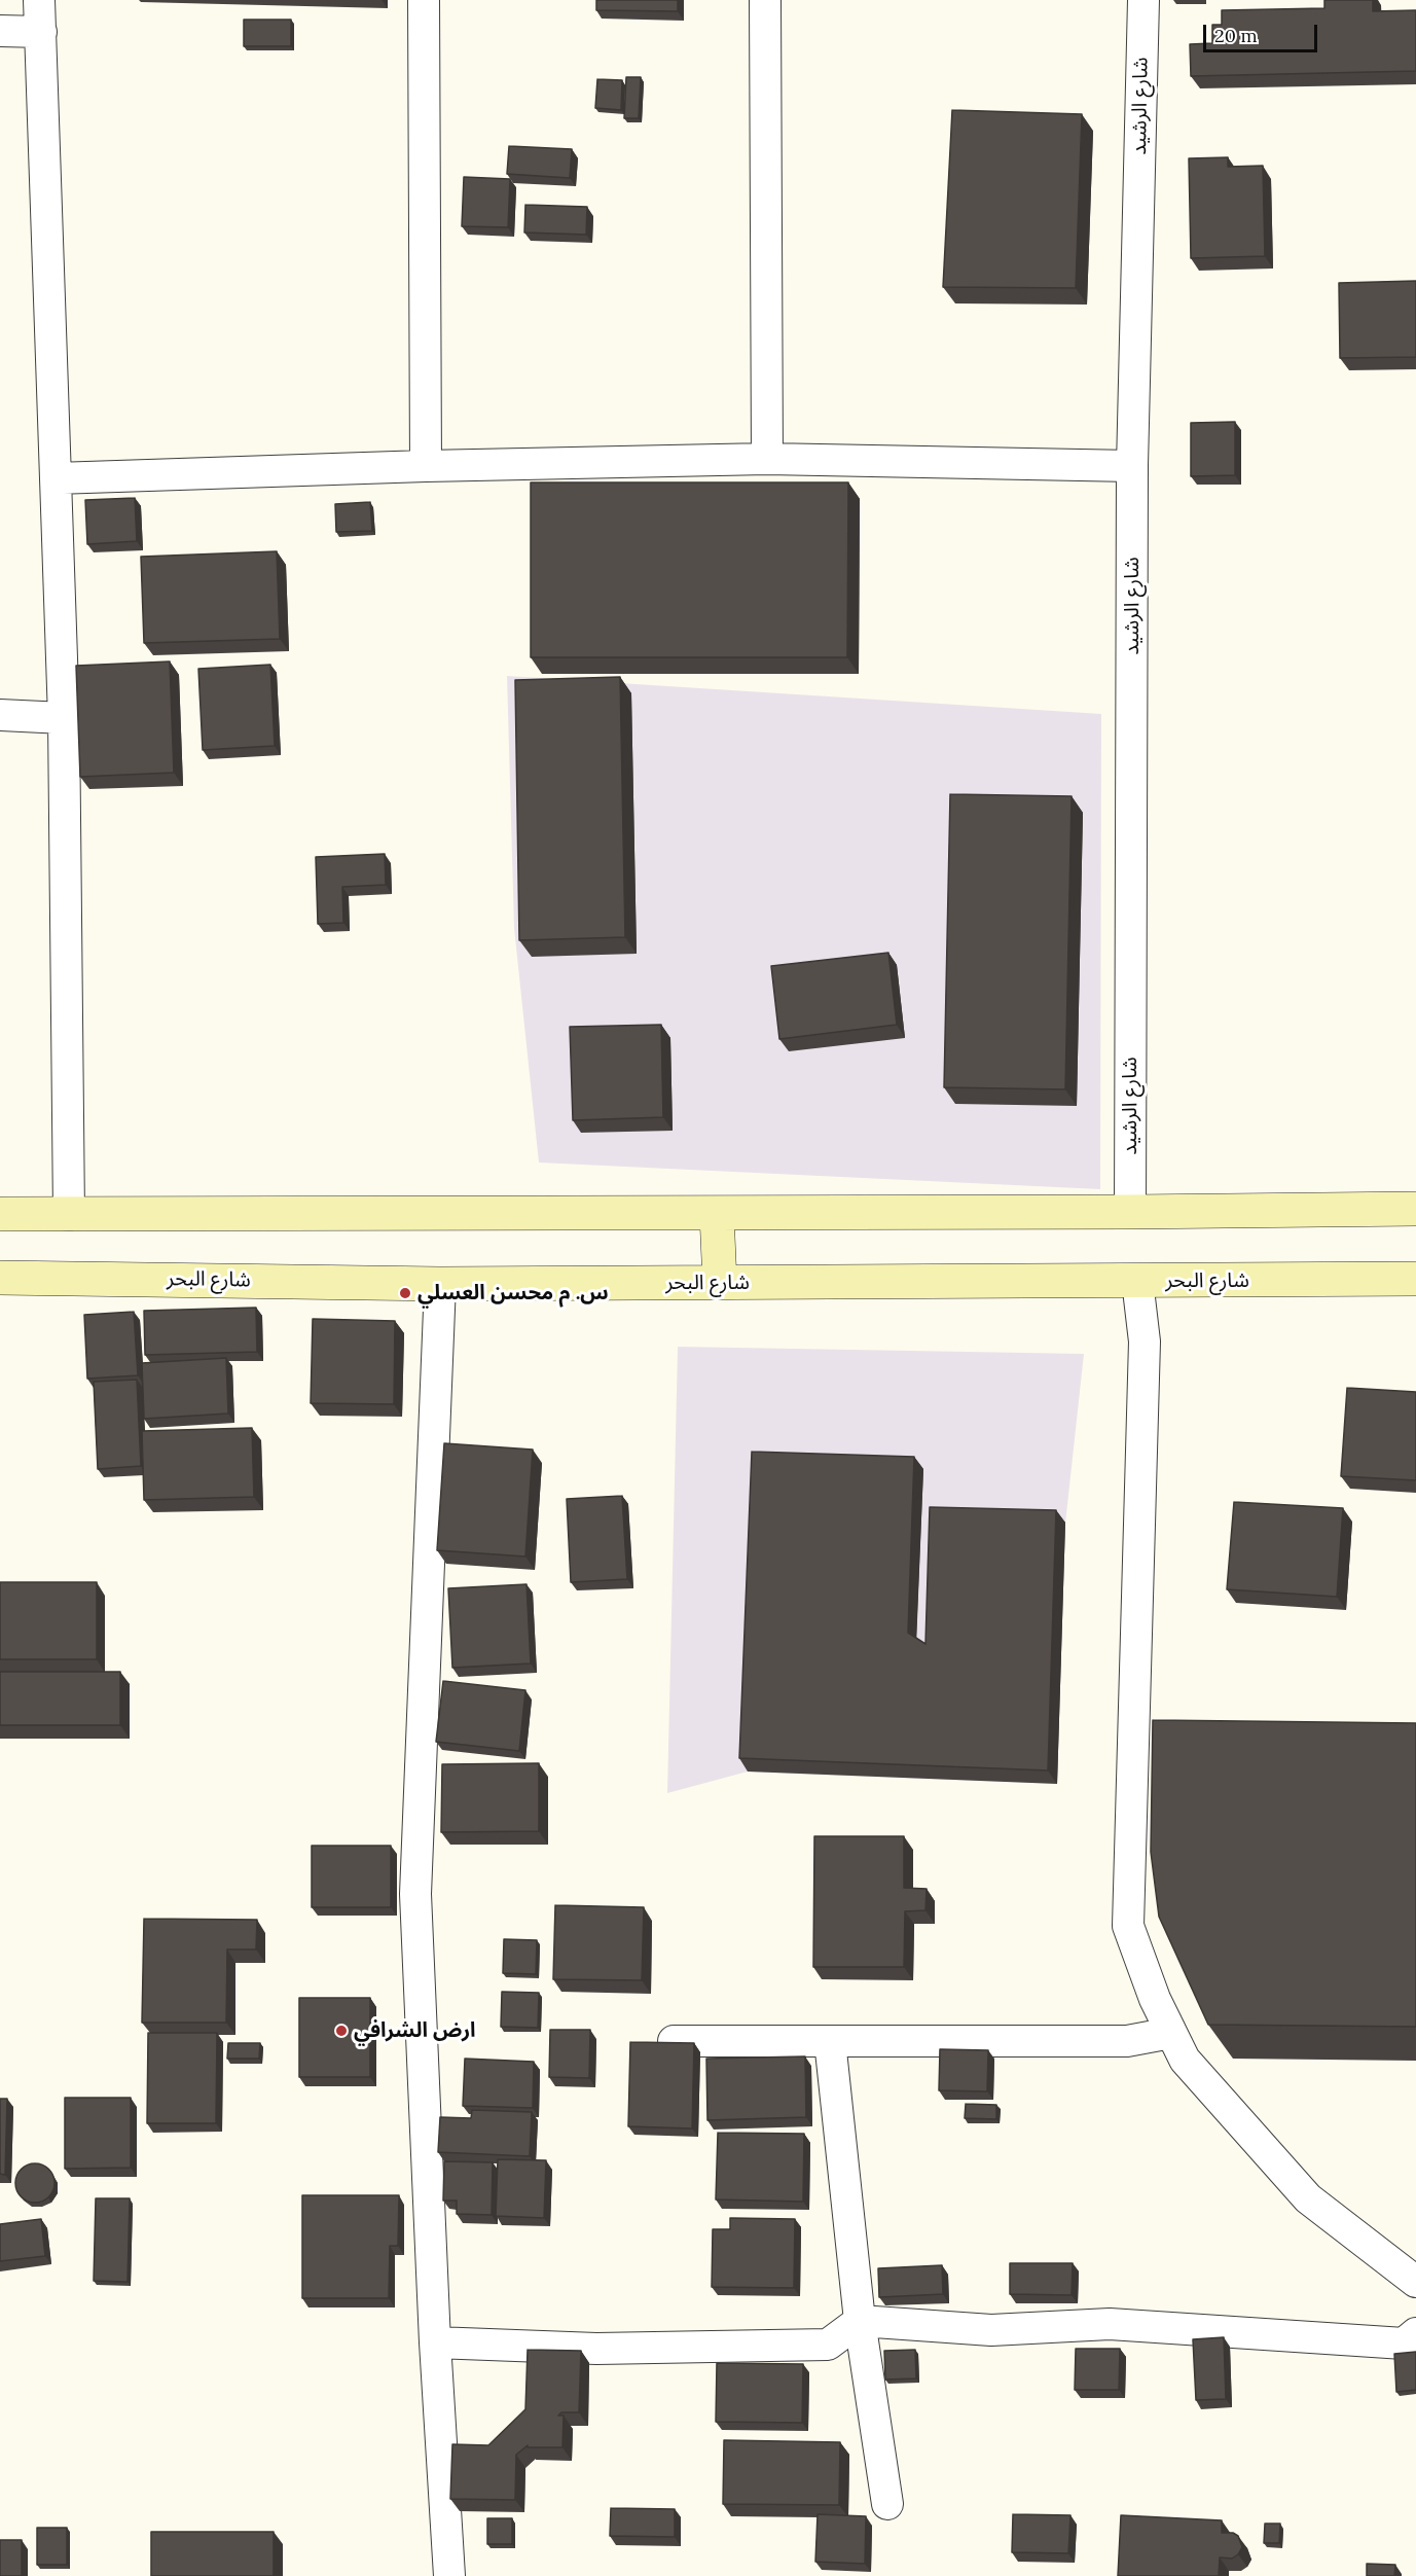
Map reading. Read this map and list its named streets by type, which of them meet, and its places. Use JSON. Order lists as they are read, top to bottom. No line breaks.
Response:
{"streets":{"main road":["شارع البحر"],"street":["شارع الرشيد"]},"places":["س. م محسن العسلي","ارض الشرافي"],"scale_bar":"20 m"}
